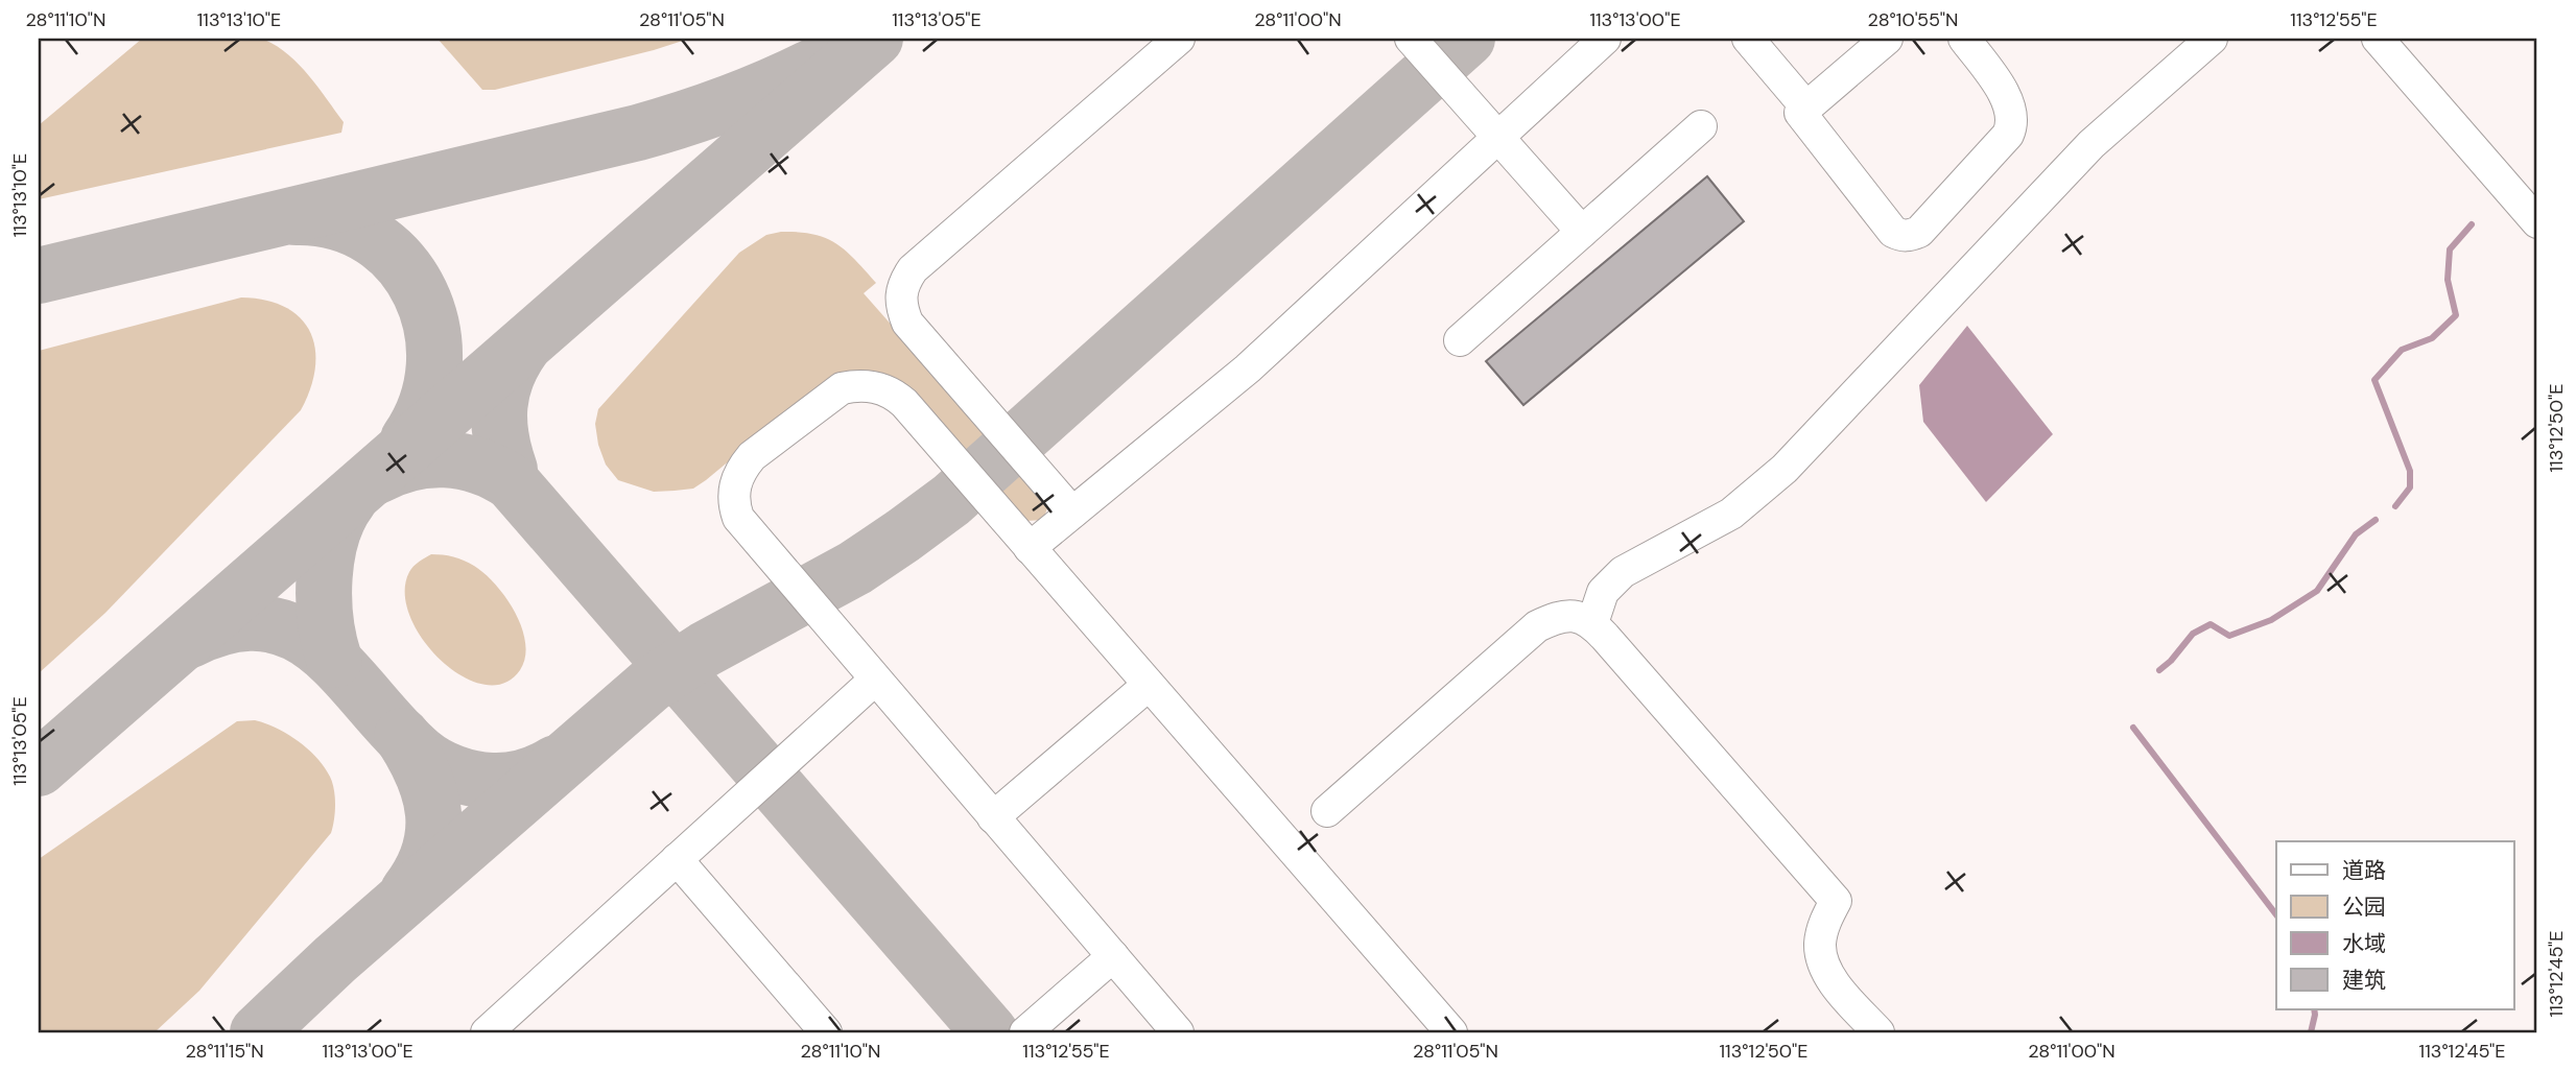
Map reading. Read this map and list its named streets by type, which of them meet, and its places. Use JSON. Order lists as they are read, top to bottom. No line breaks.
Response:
{"legend":["道路","公园","水域","建筑"],"coordinates":["28°11'10\"N","113°13'10\"E","28°11'05\"N","113°13'05\"E","28°11'00\"N","113°13'00\"E","28°10'55\"N","113°12'55\"E","113°12'50\"E","113°12'45\"E","28°11'15\"N"]}
